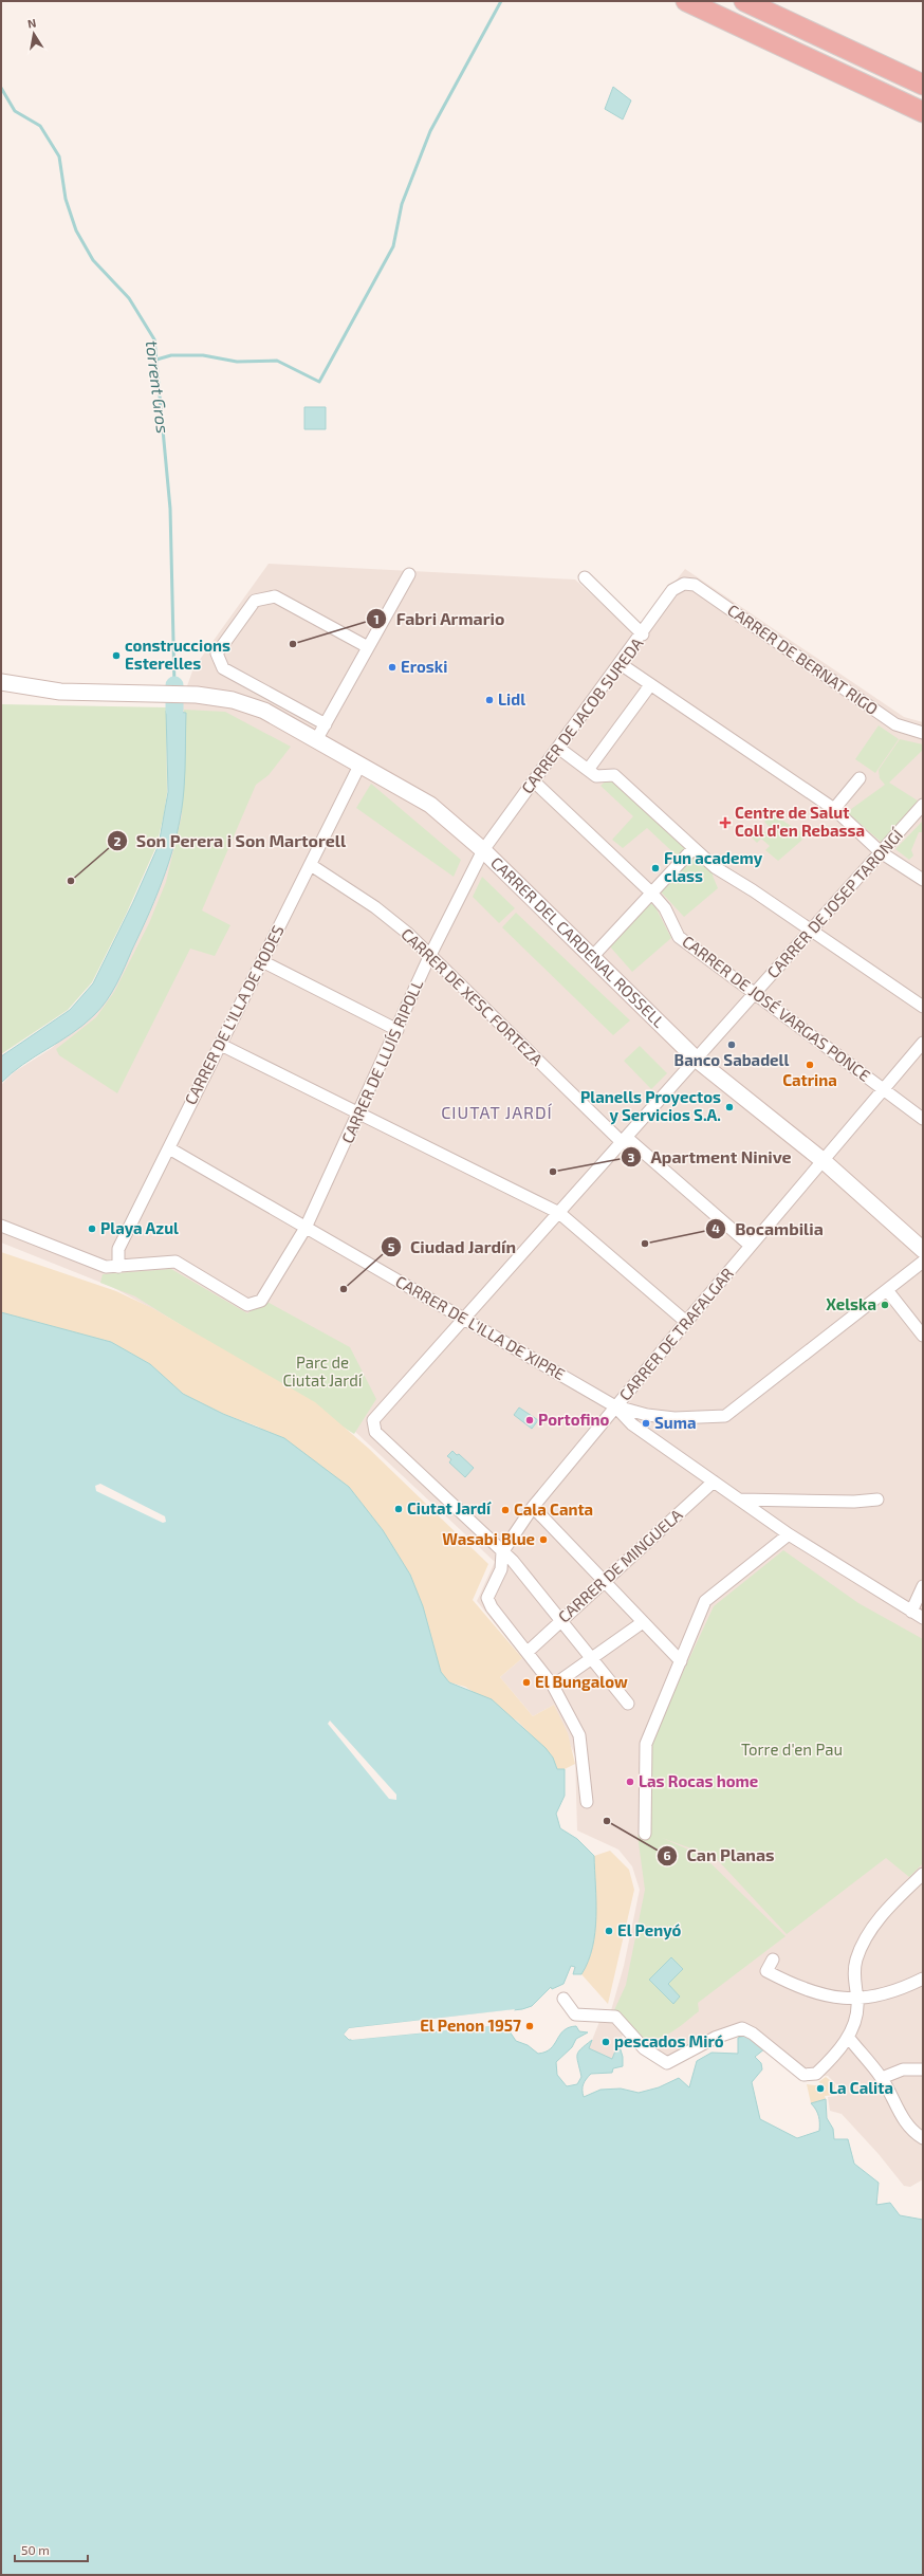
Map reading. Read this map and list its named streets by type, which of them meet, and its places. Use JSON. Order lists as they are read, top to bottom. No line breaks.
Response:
{"streets":{"street":["CARRER DE BERNAT RIGO","CARRER DE JACOB SUREDA","CARRER DE JOSEP TARONGÍ","CARRER DEL CARDENAL ROSSELL","CARRER DE XESC FORTEZA","CARRER DE JOSÉ VARGAS PONCE","CARRER DE L'ILLA DE RODES","CARRER DE LLUÍS RIPOLL","CARRER DE L'ILLA DE XIPRE","CARRER DE TRAFALGAR","CARRER DE MINGUELA"]},"crossings":[["CARRER DE BERNAT RIGO","CARRER DE JACOB SUREDA"],["CARRER DE JACOB SUREDA","CARRER DEL CARDENAL ROSSELL"],["CARRER DE JACOB SUREDA","CARRER DE JOSÉ VARGAS PONCE"],["CARRER DE JACOB SUREDA","CARRER DE LLUÍS RIPOLL"],["CARRER DE JOSEP TARONGÍ","CARRER DEL CARDENAL ROSSELL"],["CARRER DE JOSEP TARONGÍ","CARRER DE XESC FORTEZA"],["CARRER DE JOSEP TARONGÍ","CARRER DE JOSÉ VARGAS PONCE"],["CARRER DE JOSEP TARONGÍ","CARRER DE L'ILLA DE XIPRE"],["CARRER DE JOSEP TARONGÍ","CARRER DE TRAFALGAR"],["CARRER DEL CARDENAL ROSSELL","CARRER DE L'ILLA DE RODES"],["CARRER DEL CARDENAL ROSSELL","CARRER DE LLUÍS RIPOLL"],["CARRER DEL CARDENAL ROSSELL","CARRER DE TRAFALGAR"],["CARRER DE XESC FORTEZA","CARRER DE L'ILLA DE RODES"],["CARRER DE XESC FORTEZA","CARRER DE LLUÍS RIPOLL"],["CARRER DE XESC FORTEZA","CARRER DE TRAFALGAR"],["CARRER DE JOSÉ VARGAS PONCE","CARRER DE TRAFALGAR"],["CARRER DE L'ILLA DE RODES","CARRER DE LLUÍS RIPOLL"],["CARRER DE L'ILLA DE RODES","CARRER DE L'ILLA DE XIPRE"],["CARRER DE LLUÍS RIPOLL","CARRER DE L'ILLA DE XIPRE"],["CARRER DE L'ILLA DE XIPRE","CARRER DE TRAFALGAR"]],"districts":["CIUTAT JARDÍ"],"water":["torrent Gros"],"parks":["Parc de Ciutat Jardí","Torre d'en Pau"],"places":{"other":["Fabri Armario","construccions Esterelles","Eroski","Lidl","Fun academy class","Son Perera i Son Martorell","Banco Sabadell","Catrina","Planells Proyectos y Servicios S.A.","Apartment Ninive","Playa Azul","Bocambilia","Ciudad Jardín","Xelska","Portofino","Suma","Ciutat Jardí","Cala Canta","Wasabi Blue","El Bungalow","Las Rocas home","Can Planas","El Penyó","El Penon 1957","pescados Miró","La Calita"],"health":["Centre de Salut Coll d'en Rebassa"]},"scale_bar":"50 m","north":"top"}
